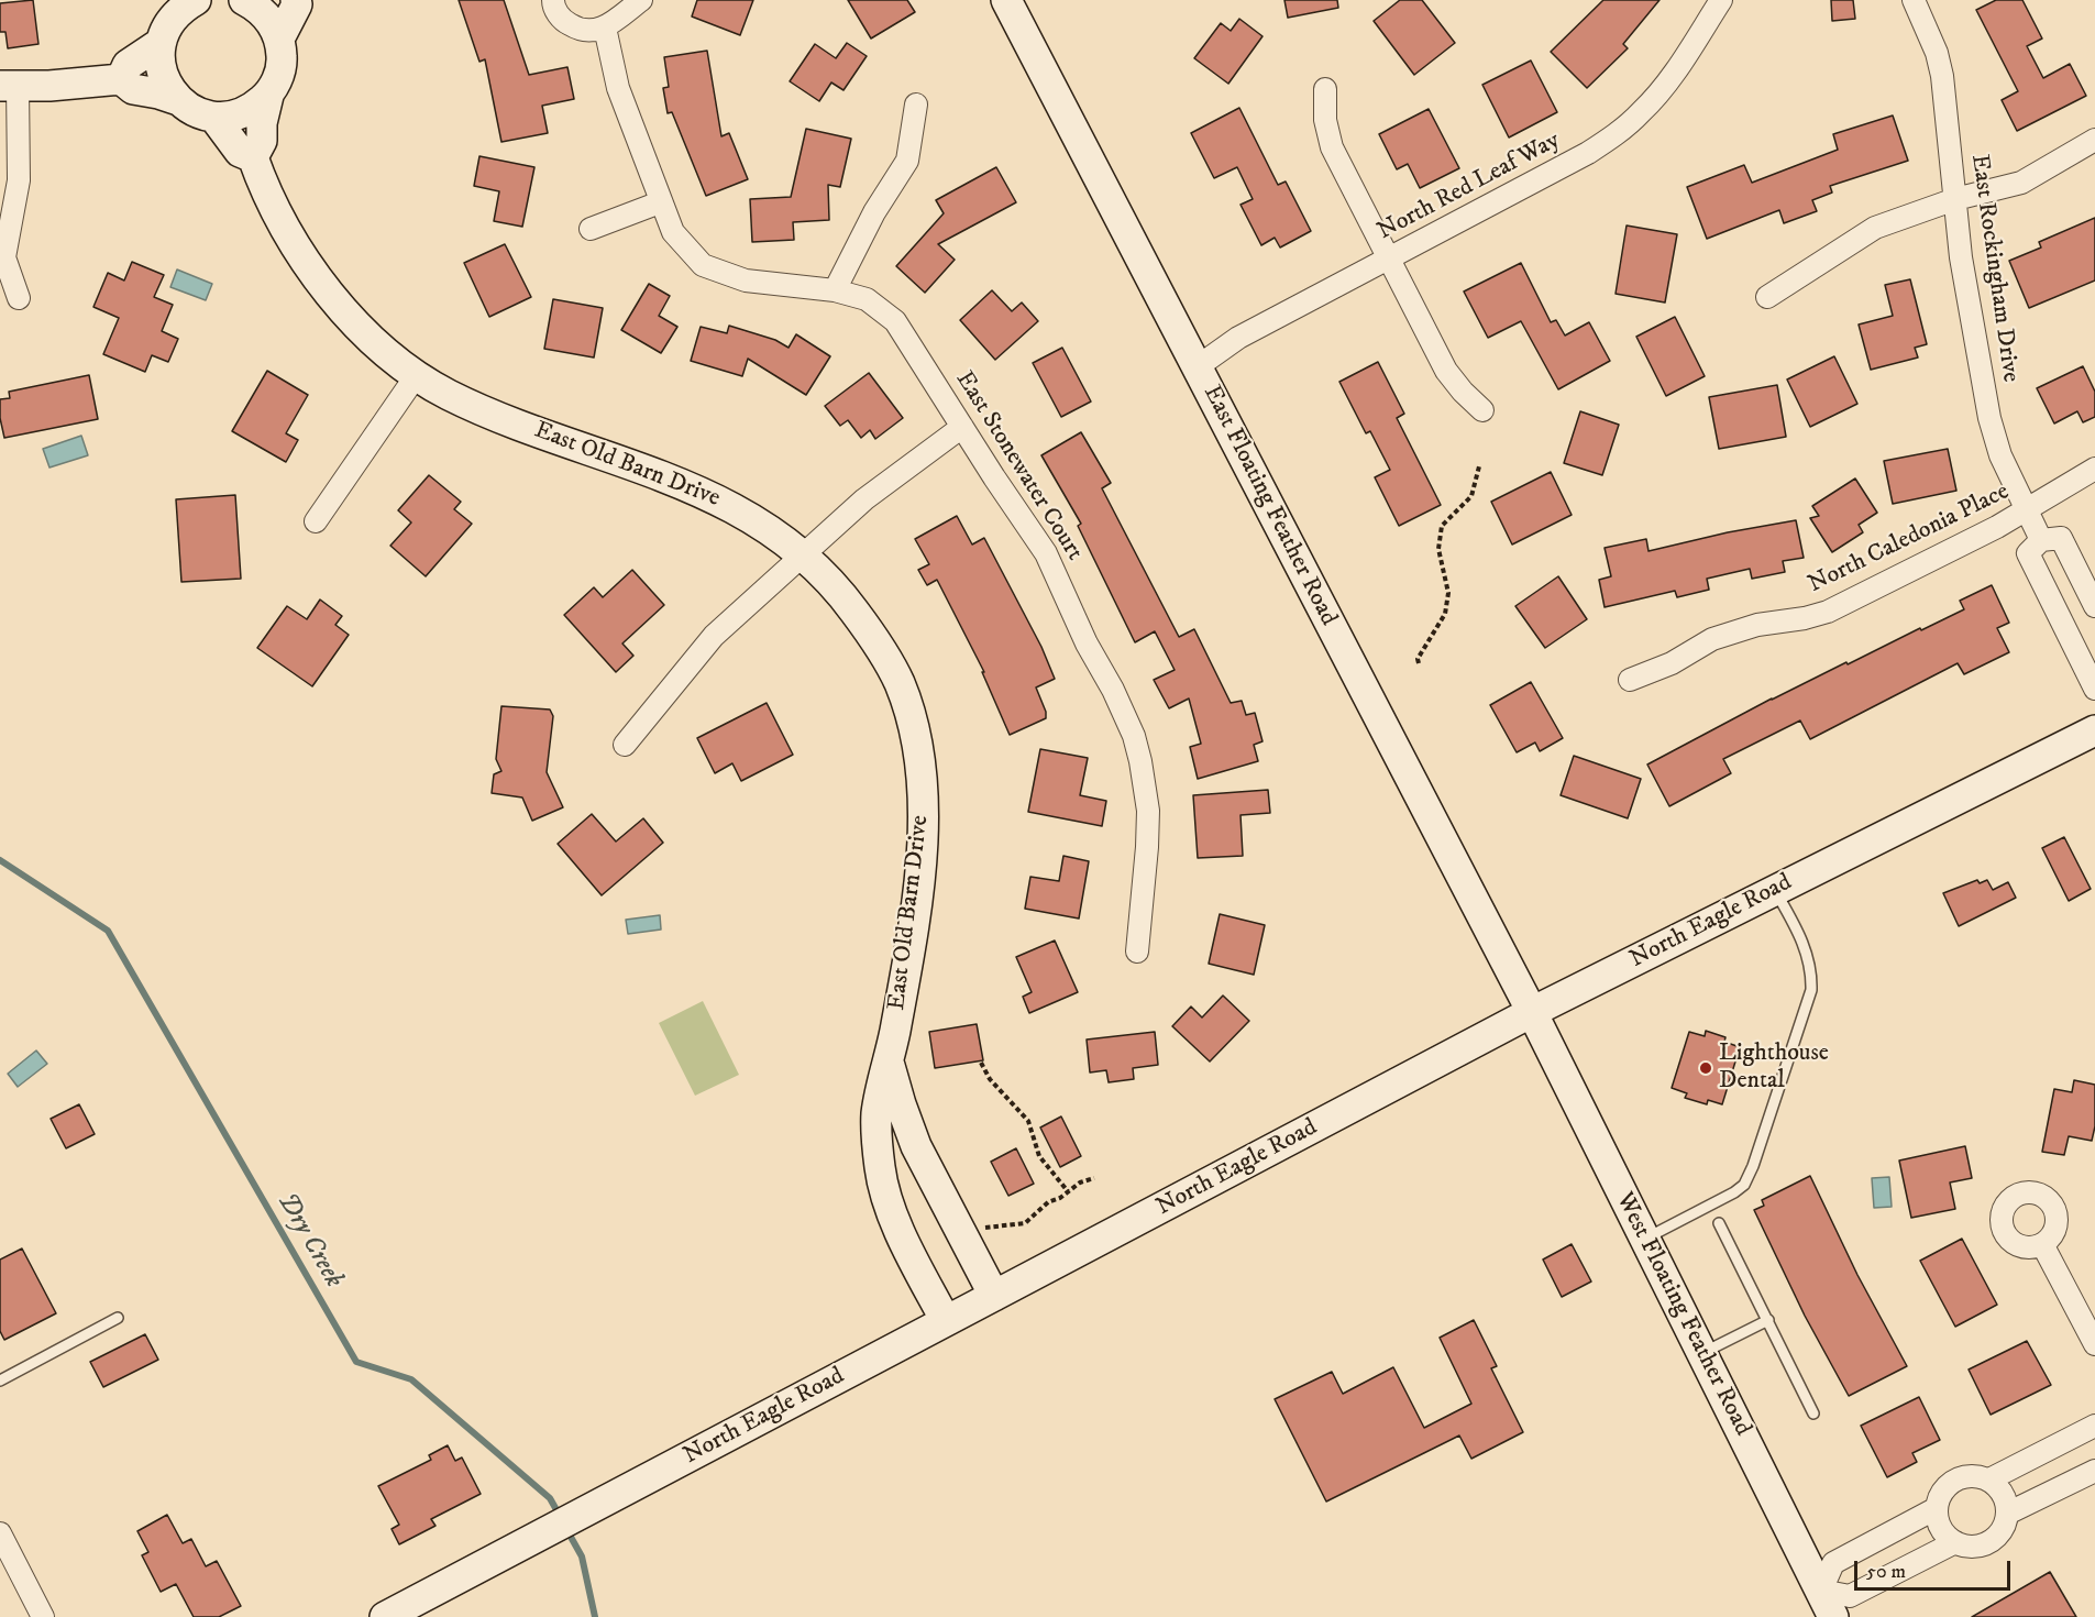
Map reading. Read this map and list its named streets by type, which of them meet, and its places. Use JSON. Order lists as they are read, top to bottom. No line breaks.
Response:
{"streets":{"main road":["East Old Barn Drive","East Floating Feather Road","North Eagle Road","West Floating Feather Road"],"street":["North Red Leaf Way","East Rockingham Drive","East Stonewater Court","North Caledonia Place"]},"crossings":[["North Red Leaf Way","East Floating Feather Road"],["East Rockingham Drive","North Caledonia Place"],["East Old Barn Drive","North Eagle Road"],["East Floating Feather Road","North Eagle Road"],["East Floating Feather Road","West Floating Feather Road"],["North Eagle Road","West Floating Feather Road"]],"water":["Dry Creek"],"places":["Lighthouse Dental"],"scale_bar":"50 m"}
